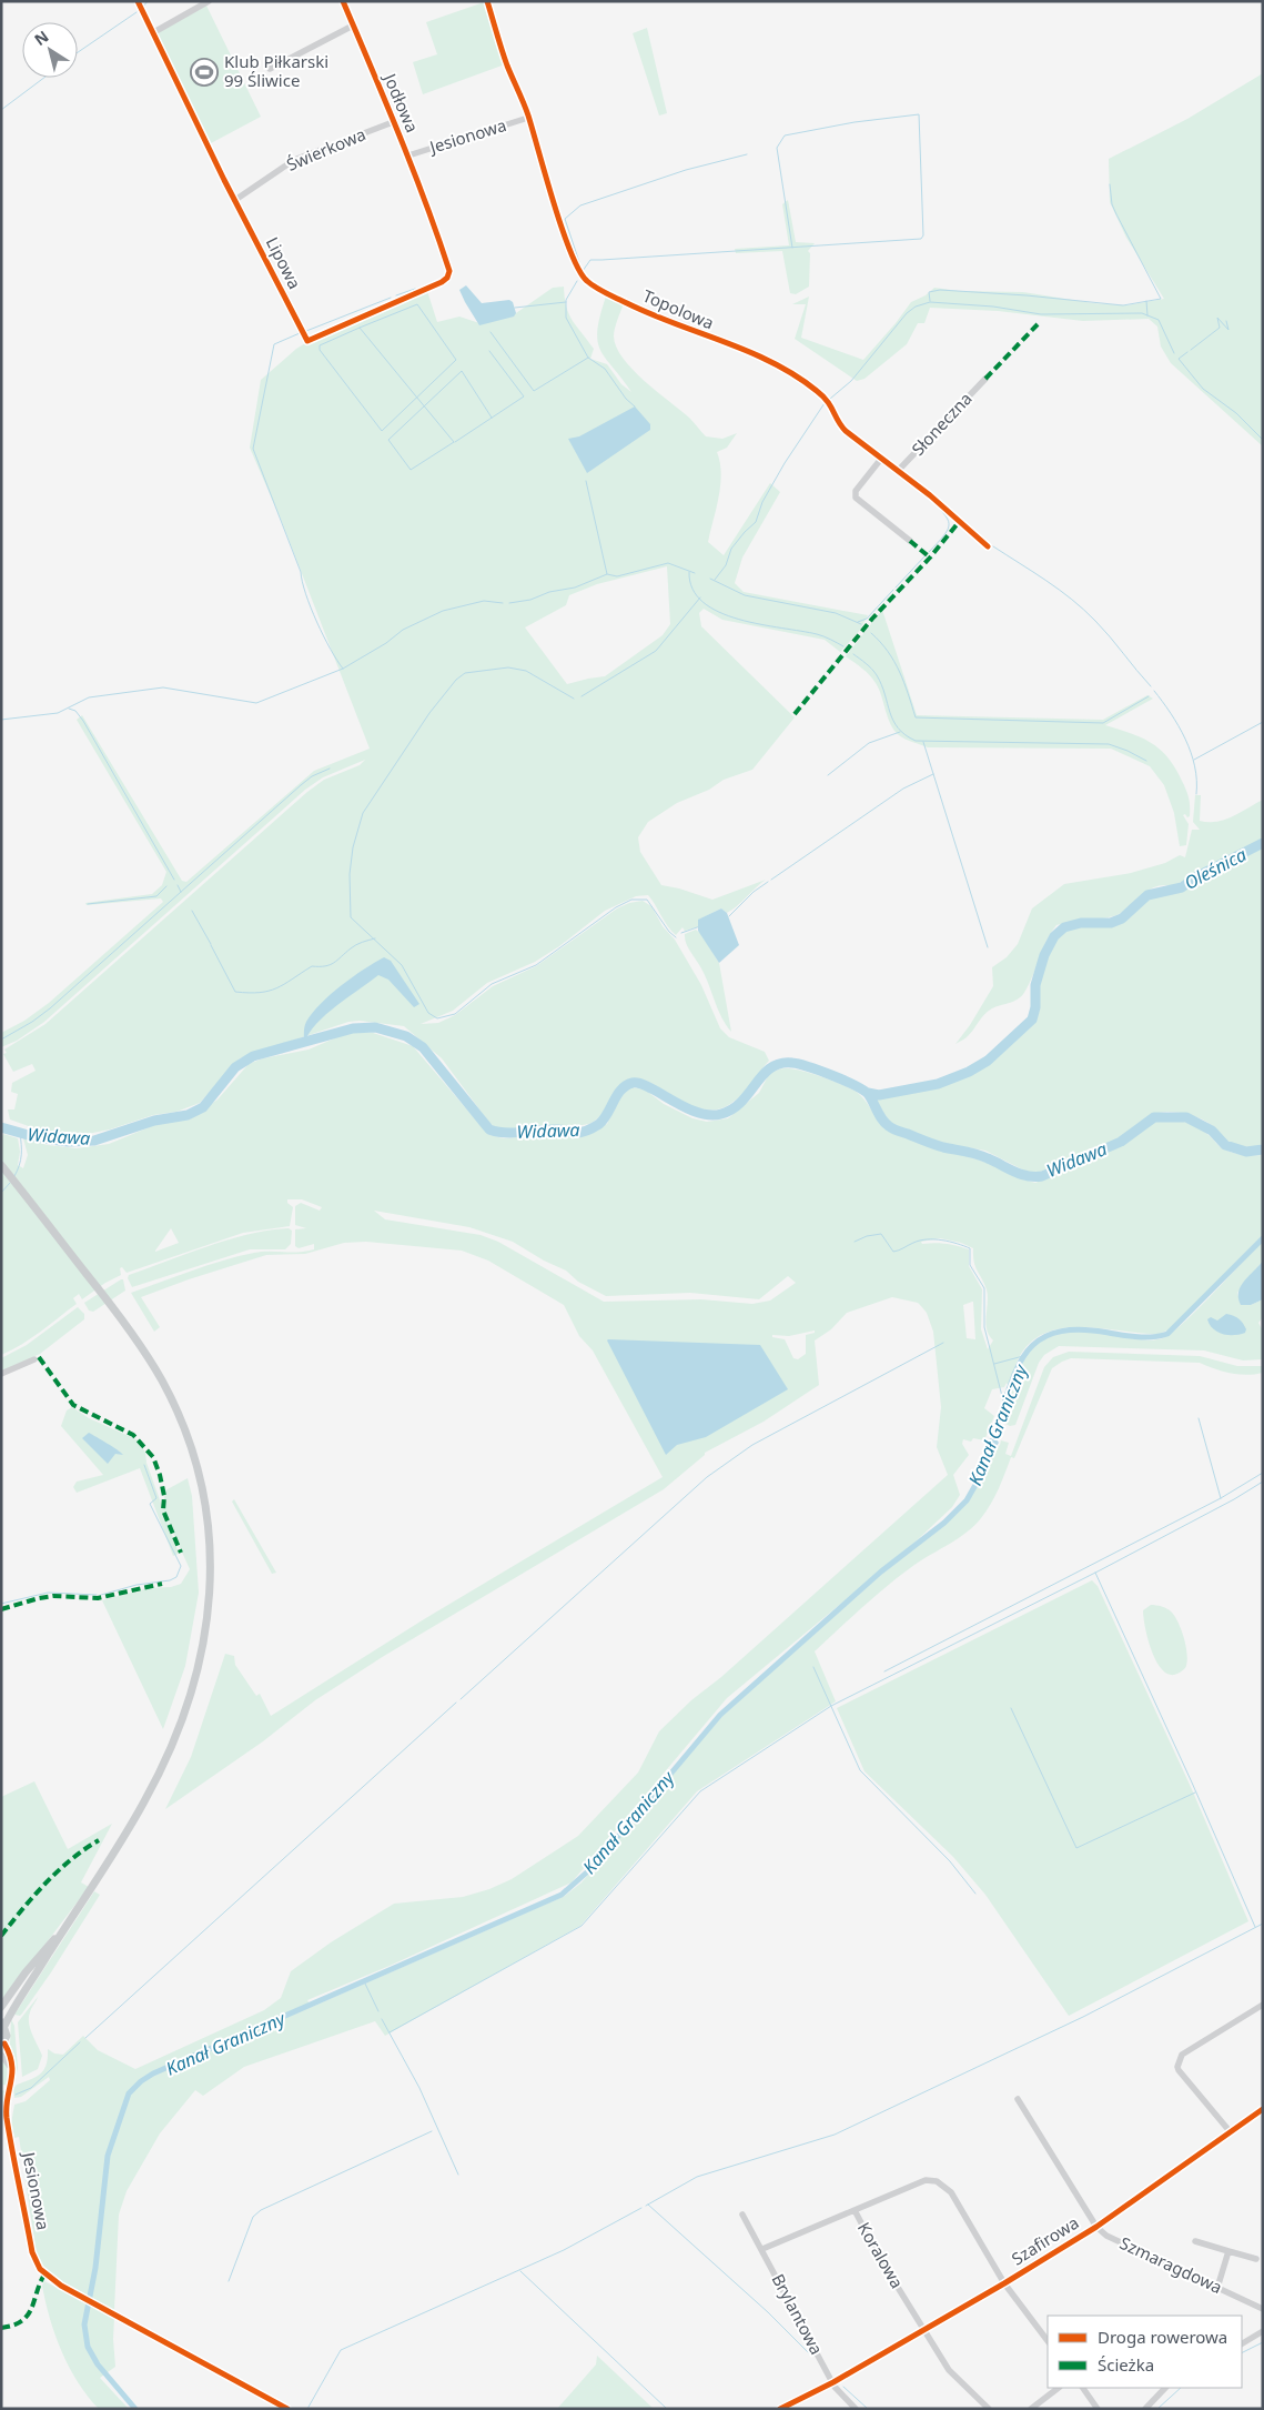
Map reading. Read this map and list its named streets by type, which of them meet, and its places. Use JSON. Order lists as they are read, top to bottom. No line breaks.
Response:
{"streets":{"street":["Jodłowa","Jesionowa","Świerkowa","Lipowa","Topolowa","Słoneczna","Szafirowa","Koralowa","Szmaragdowa","Brylantowa"]},"crossings":[["Jodłowa","Jesionowa"],["Jodłowa","Świerkowa"],["Jodłowa","Lipowa"],["Jesionowa","Topolowa"],["Świerkowa","Lipowa"],["Topolowa","Słoneczna"],["Szafirowa","Koralowa"],["Szafirowa","Szmaragdowa"],["Szafirowa","Brylantowa"],["Koralowa","Brylantowa"]],"water":["Oleśnica","Widawa","Kanał Graniczny"],"places":{"sports":["Klub Piłkarski 99 Śliwice"]},"legend":["Droga rowerowa","Ścieżka"],"north":"top left"}
